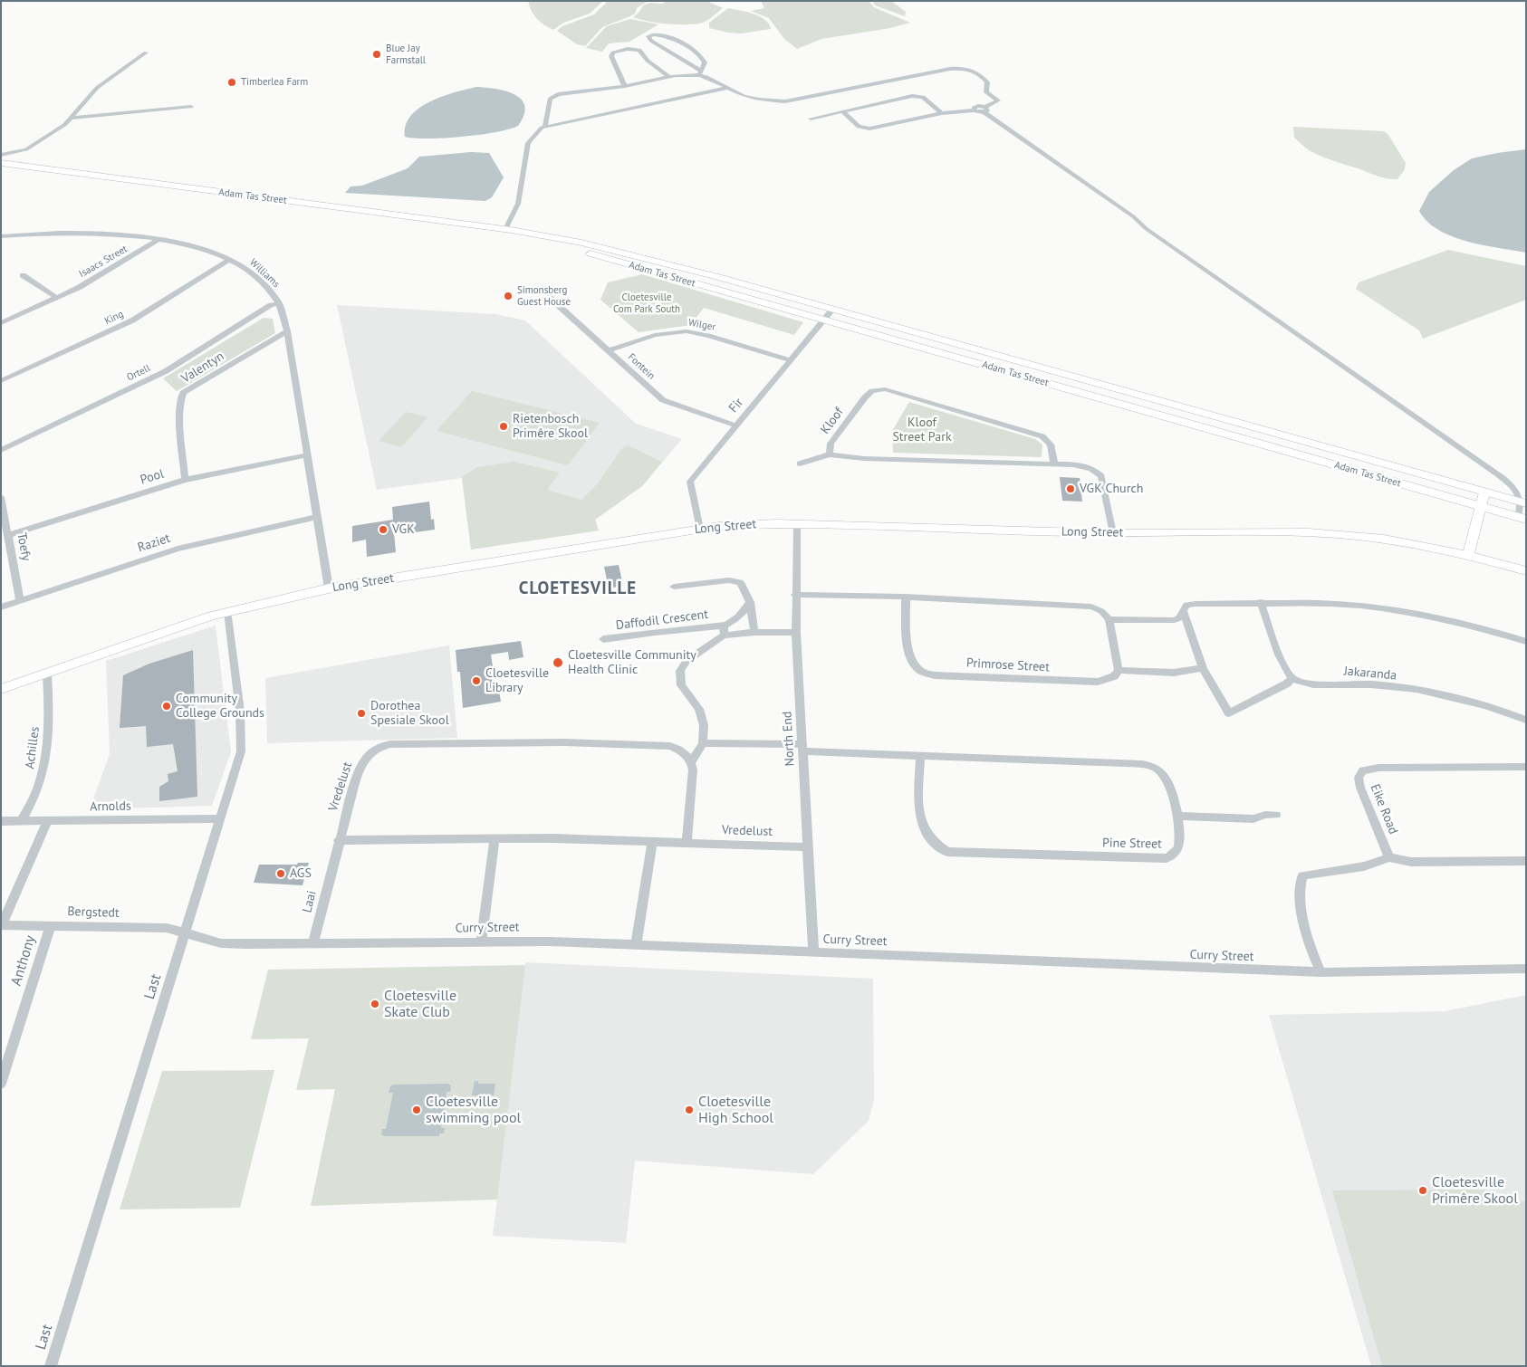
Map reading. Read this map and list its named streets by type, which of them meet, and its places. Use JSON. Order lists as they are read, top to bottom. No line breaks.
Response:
{"streets":{"main road":["Adam Tas Street"],"street":["Isaacs Street","Williams","King","Wilger","Fontein","Valentyn","Ortell","Fir","Kloof","Pool","Long Street","Raziet","Toefy","Daffodil Crescent","Primrose Street","Jakaranda","North End","Achilles","Vredelust","Arnolds","Eike Road","Pine Street","Laai","Bergstedt","Curry Street","Anthony","Last"]},"crossings":[["Adam Tas Street","Fir"],["Isaacs Street","Williams"],["Williams","King"],["Williams","Valentyn"],["Williams","Ortell"],["Williams","Pool"],["Williams","Long Street"],["Williams","Raziet"],["Wilger","Fontein"],["Wilger","Fir"],["Fontein","Fir"],["Valentyn","Pool"],["Fir","Long Street"],["Kloof","Long Street"],["Pool","Toefy"],["Long Street","North End"],["Long Street","Achilles"],["Long Street","Last"],["Raziet","Toefy"],["North End","Vredelust"],["North End","Pine Street"],["North End","Curry Street"],["Achilles","Arnolds"],["Vredelust","Laai"],["Arnolds","Last"],["Laai","Curry Street"],["Bergstedt","Curry Street"],["Bergstedt","Anthony"],["Bergstedt","Last"],["Curry Street","Last"]],"districts":["CLOETESVILLE"],"parks":["Cloetesville Com Park South","Kloof Street Park"],"places":["Blue Jay Farmstall","Timberlea Farm","Simonsberg Guest House","Rietenbosch Primêre Skool","VGK Church","VGK","Cloetesville Community Health Clinic","Cloetesville Library","Community College Grounds","Dorothea Spesiale Skool","AGS","Cloetesville Skate Club","Cloetesville swimming pool","Cloetesville High School","Cloetesville Primêre Skool"]}
